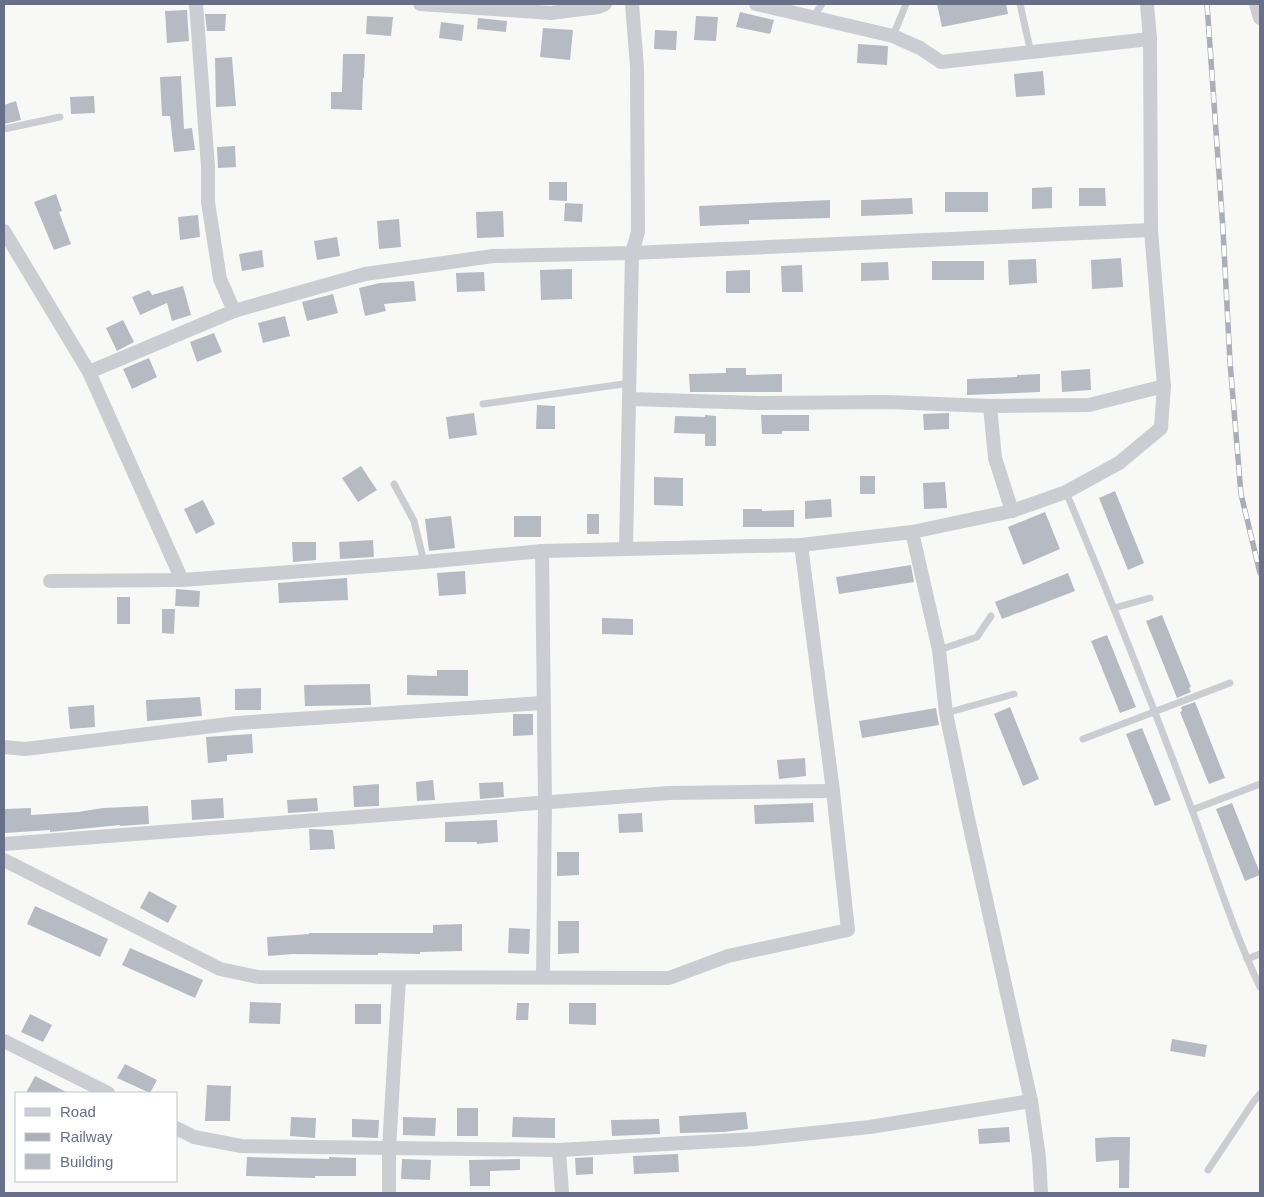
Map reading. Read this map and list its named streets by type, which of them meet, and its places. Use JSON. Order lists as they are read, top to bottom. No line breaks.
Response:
{"legend":["Road","Railway","Building"]}
